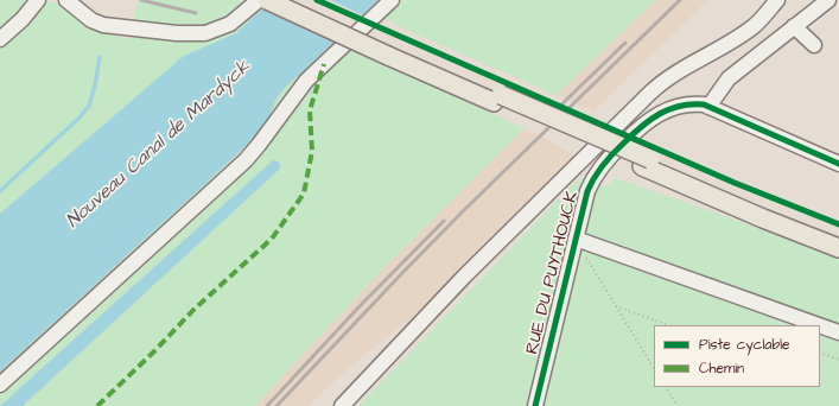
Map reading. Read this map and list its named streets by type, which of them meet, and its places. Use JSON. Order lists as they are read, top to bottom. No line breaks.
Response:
{"streets":{"street":["RUE DU PUYTHOUCK"]},"water":["Nouveau Canal de Mardyck"],"legend":["Piste cyclable","Chemin"]}
